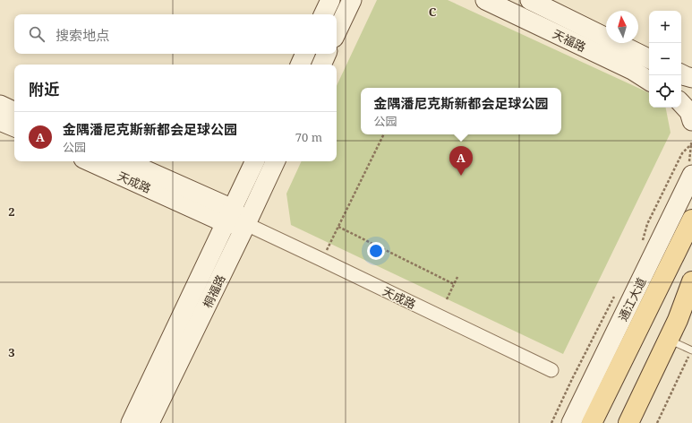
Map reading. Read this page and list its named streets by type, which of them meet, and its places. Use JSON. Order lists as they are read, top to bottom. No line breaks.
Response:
{"streets":{"main road":["通江大道"],"street":["天福路","天成路","桐福路"]},"crossings":[["天成路","桐福路"]],"north":"top","page":{"map_buttons":["+","−"],"search":"搜索地点","heading":"附近","popup":["金隅潘尼克斯新都会足球公园","公园"],"list":[{"mark":"A","name":"金隅潘尼克斯新都会足球公园","note":"公园","value":"70 m"}],"pins":"A"},"grid":{"columns":["C"],"rows":["2","3"]}}
